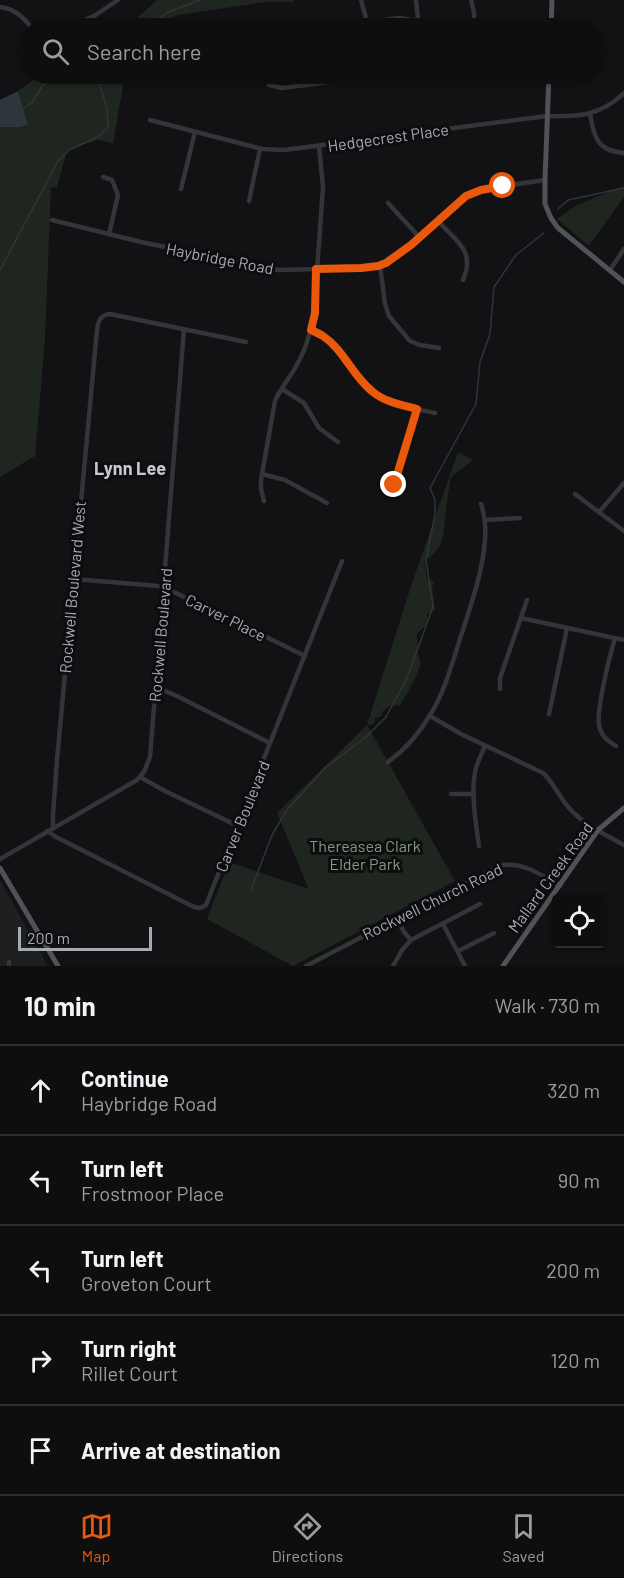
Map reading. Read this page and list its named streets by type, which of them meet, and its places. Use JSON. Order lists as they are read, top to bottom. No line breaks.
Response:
{"streets":{"main road":["Mallard Creek Road"],"street":["Hedgecrest Place","Haybridge Road","Rockwell Boulevard West","Carver Place","Rockwell Boulevard","Carver Boulevard","Rockwell Church Road"]},"crossings":[["Rockwell Boulevard West","Carver Place"],["Rockwell Boulevard West","Rockwell Boulevard"],["Carver Place","Rockwell Boulevard"],["Carver Place","Carver Boulevard"],["Mallard Creek Road","Rockwell Church Road"]],"districts":["Lynn Lee"],"parks":["Thereasea Clark Elder Park"],"scale_bar":"200 m","page":{"search":"Search here","scale":"200 m","heading":["10 min","Walk · 730 m"],"list":[["Continue","Haybridge Road","320 m"],["Turn left","Frostmoor Place","90 m"],["Turn left","Groveton Court","200 m"],["Turn right","Rillet Court","120 m"],"Arrive at destination"],"nav":["Map","Directions","Saved"]}}
